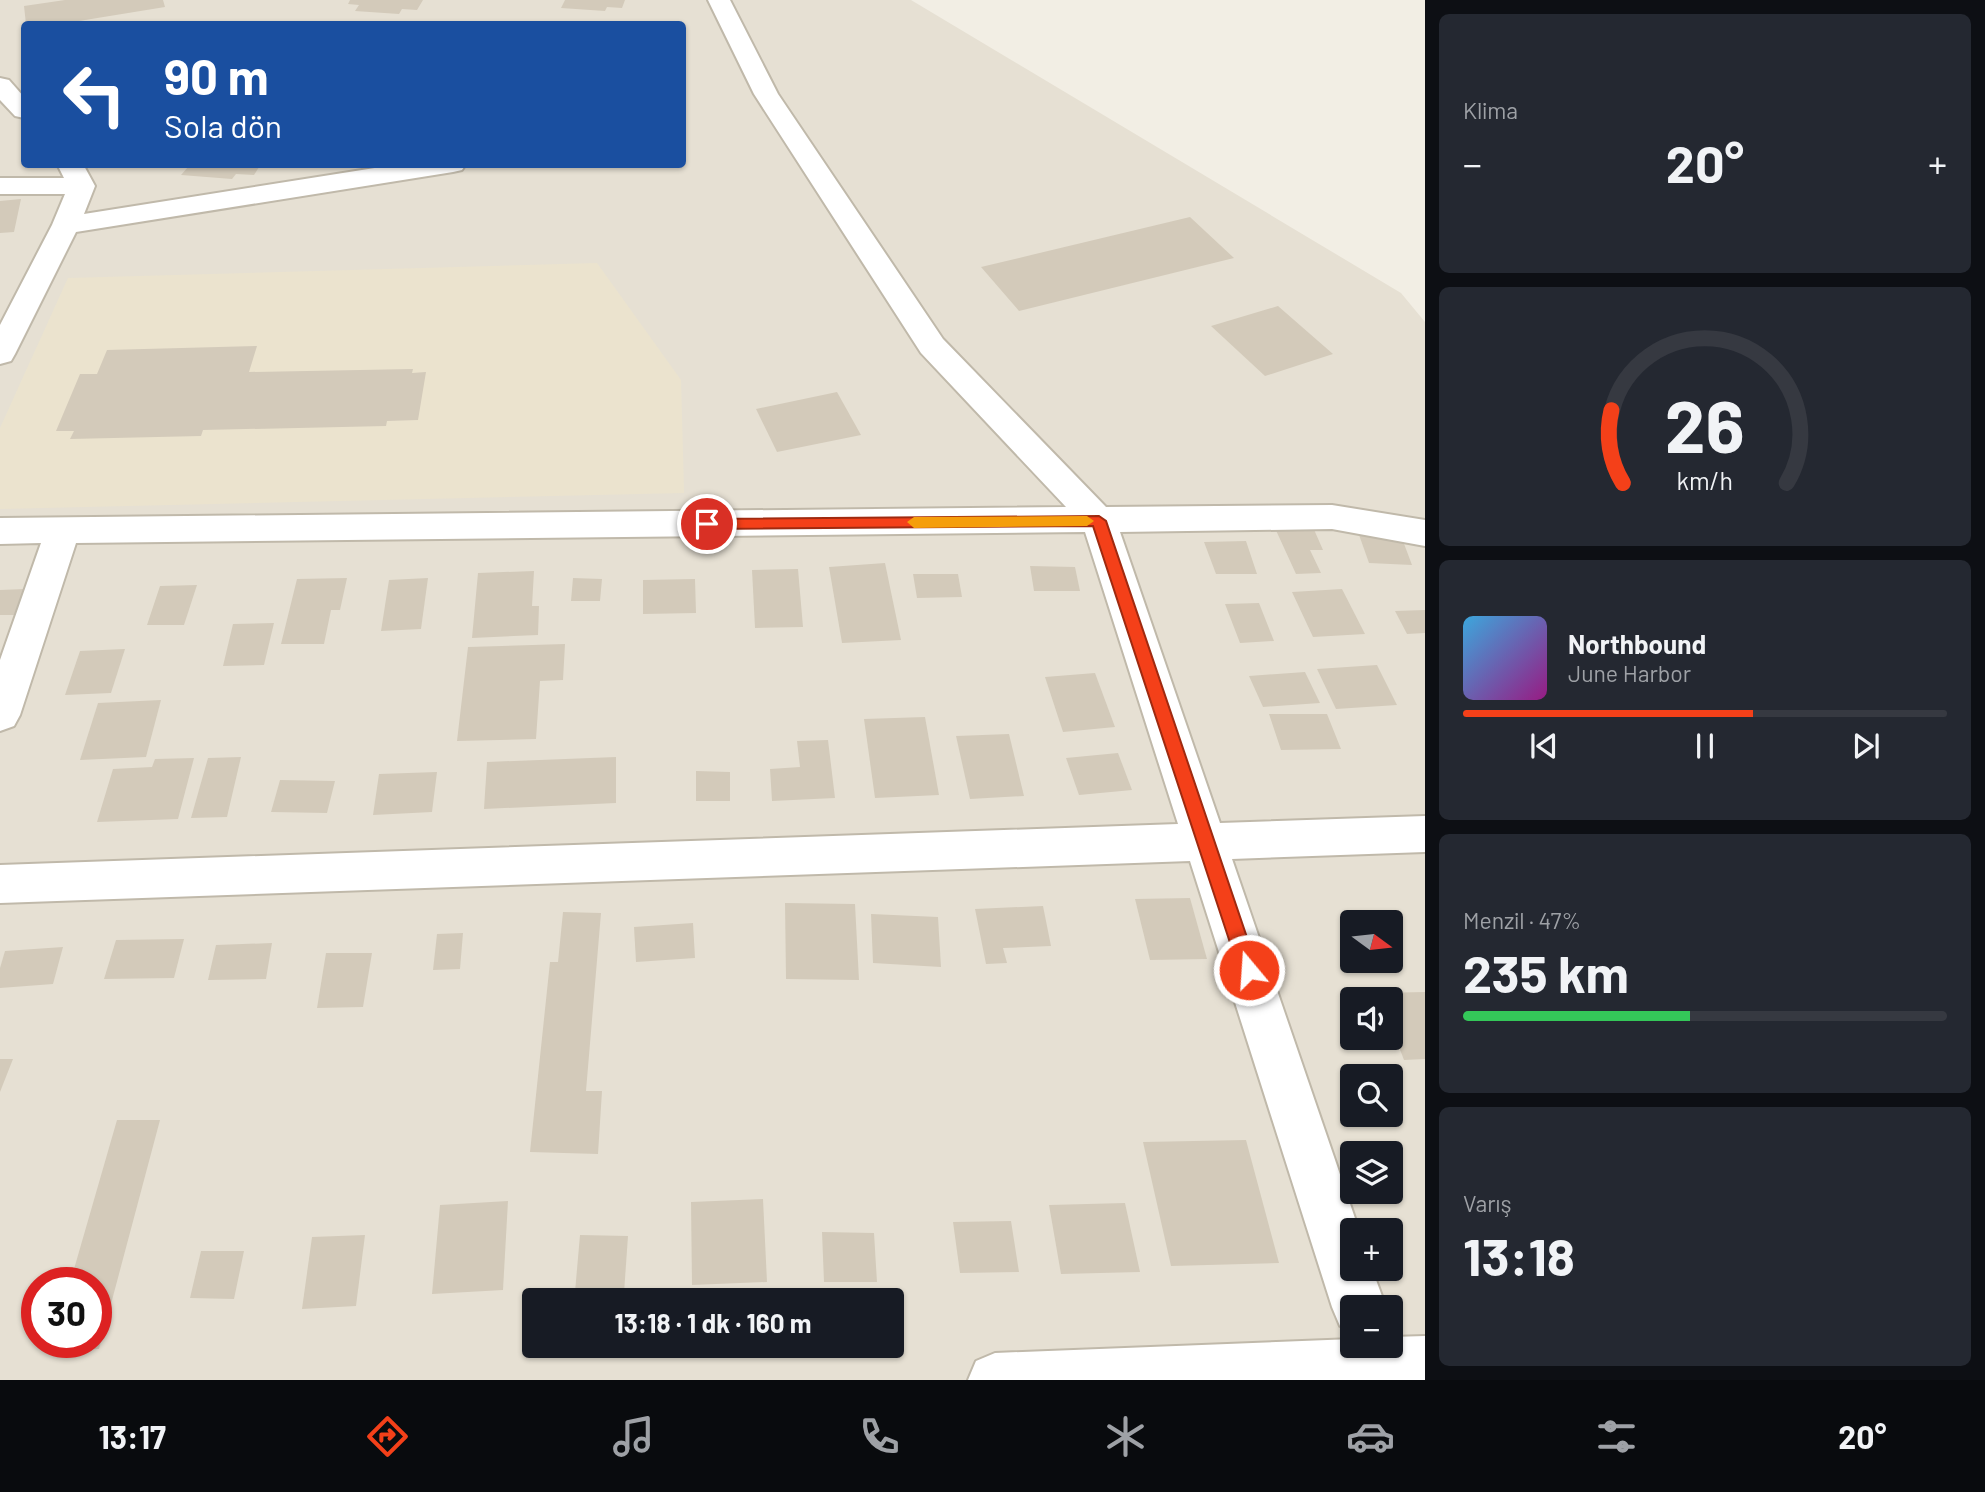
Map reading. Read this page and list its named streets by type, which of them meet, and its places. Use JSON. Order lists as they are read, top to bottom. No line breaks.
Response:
{"north":"right","page":{"tile":["Klima",["Menzil · 47%","235 km"],["Varış","13:18"]],"turn":["90 m","Sola dön"],"heat":["−","20°","+"],"song":["Northbound","June Harbor"],"map_buttons":["+","−"],"limit":"30","trip":"13:18 · 1 dk · 160 m","tabs":["13:17","20°"],"gauge":["26","km/h"]}}
